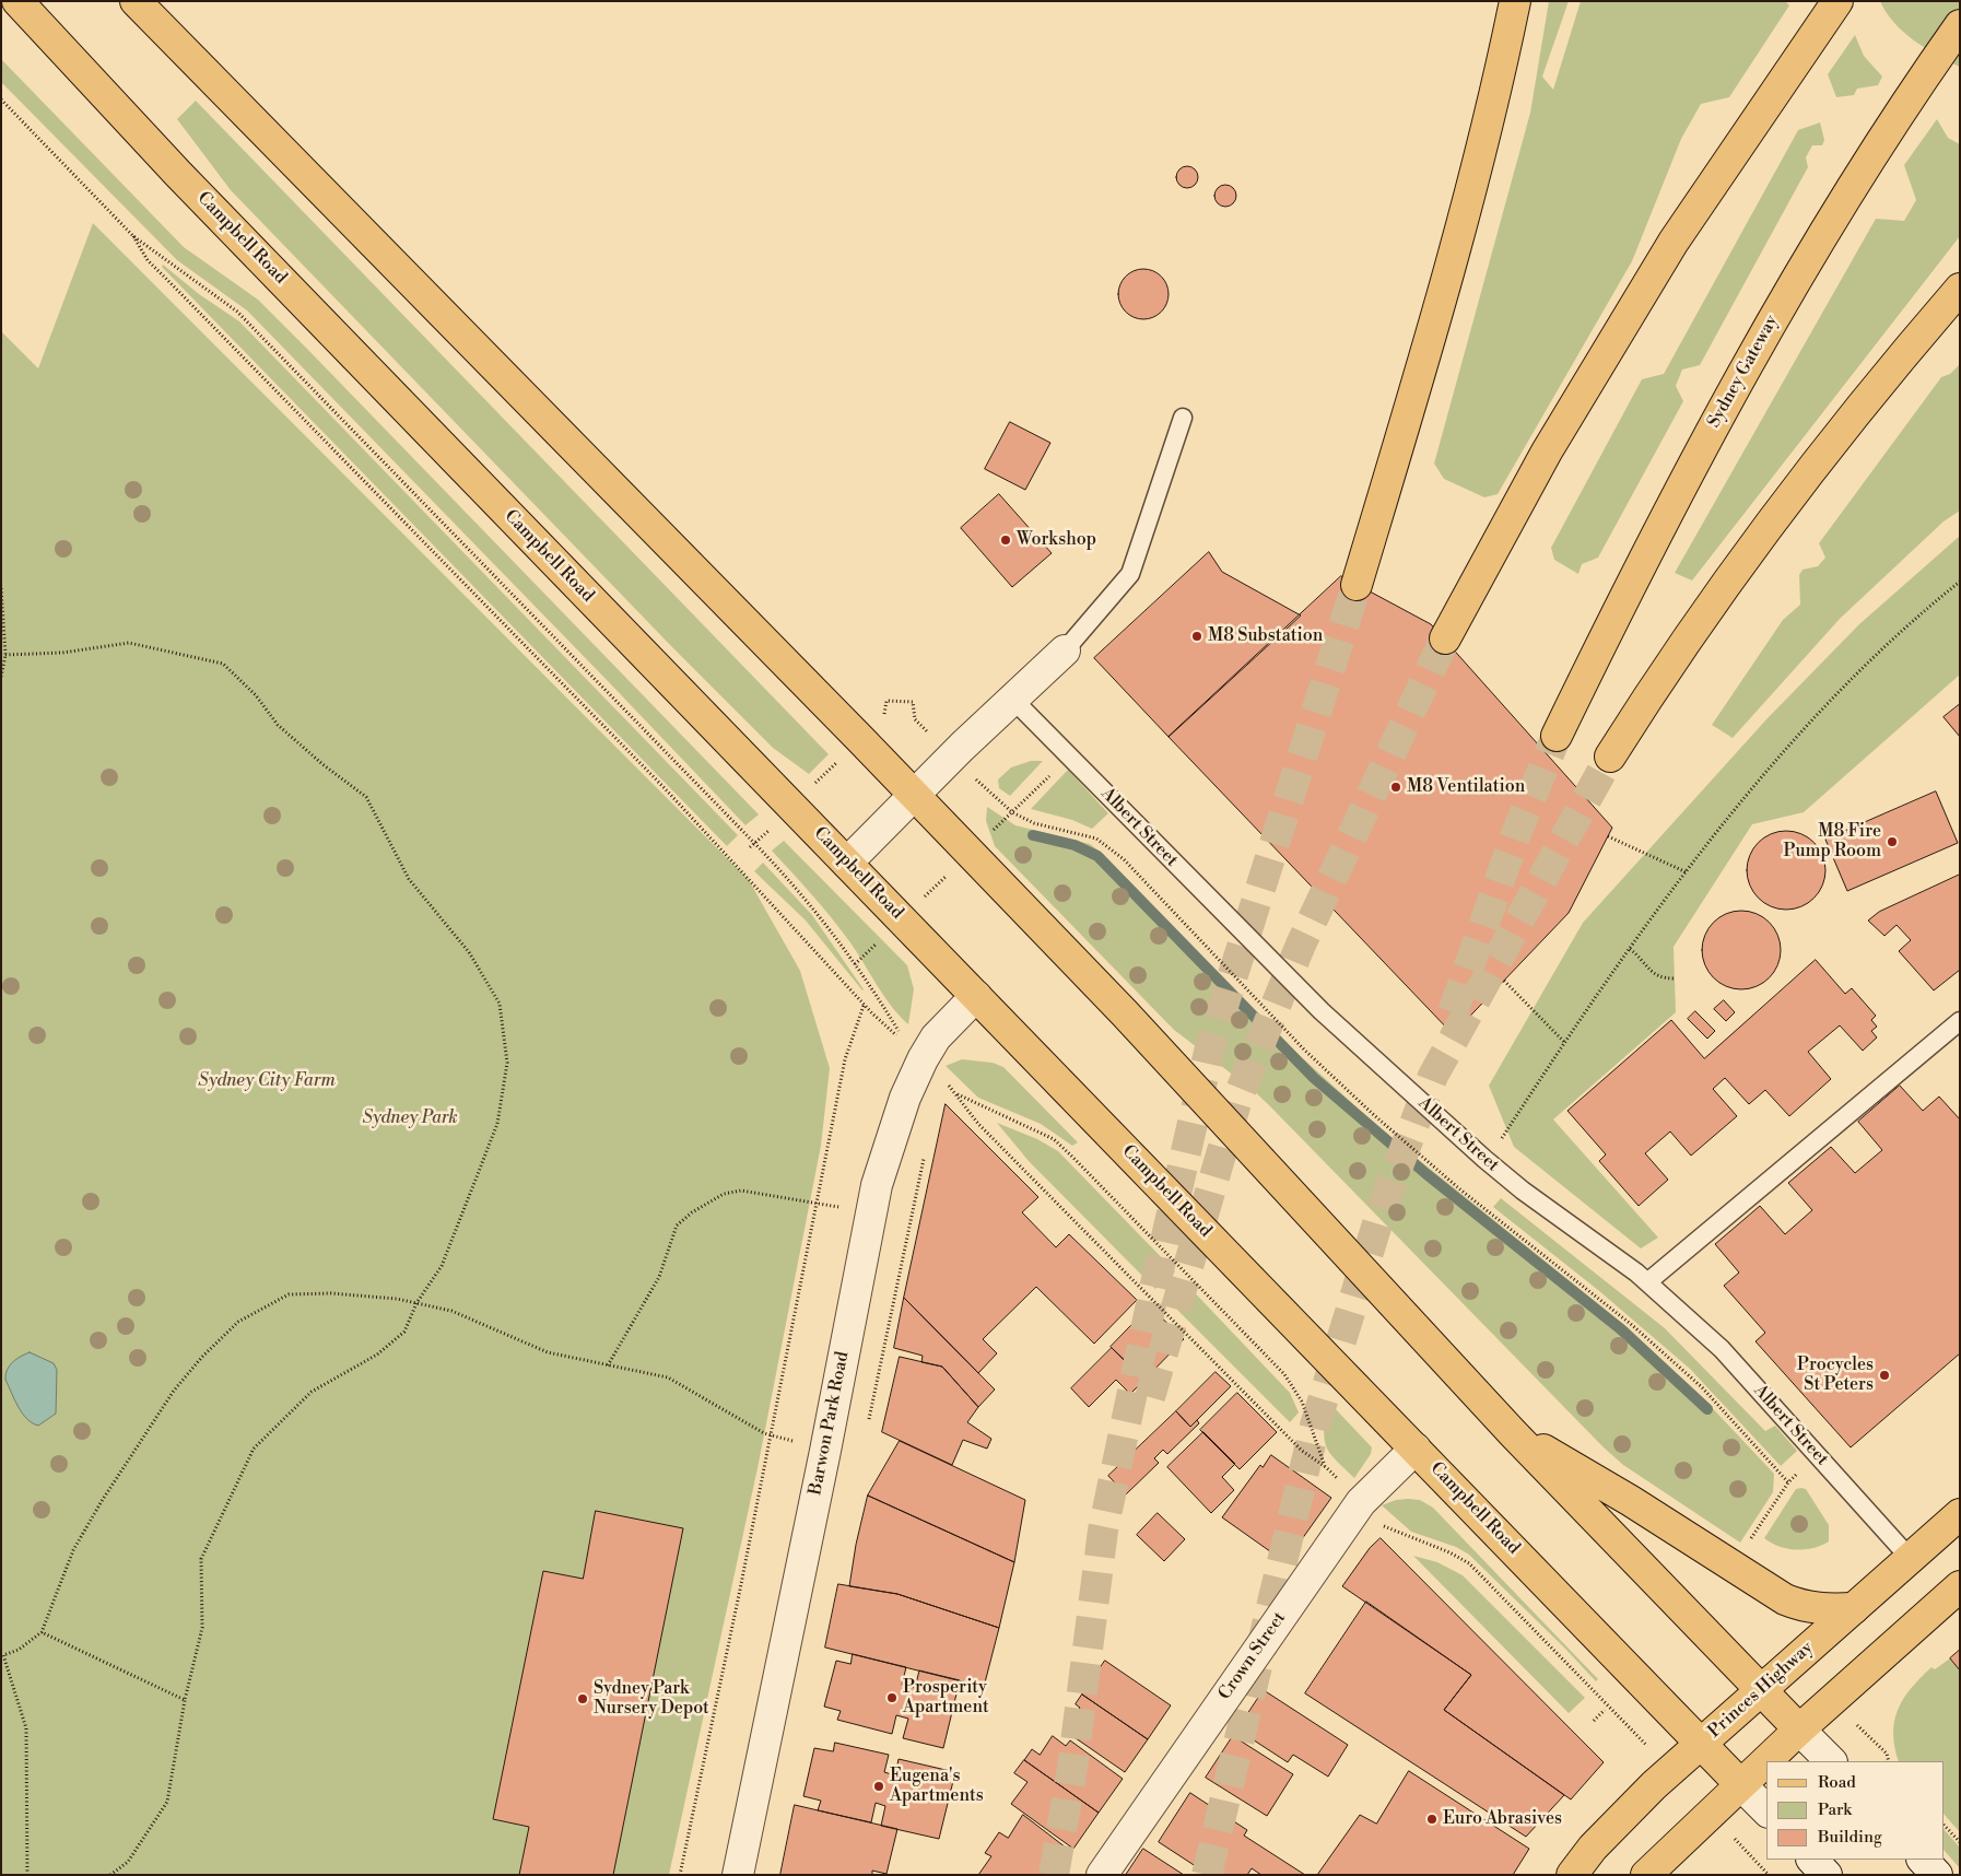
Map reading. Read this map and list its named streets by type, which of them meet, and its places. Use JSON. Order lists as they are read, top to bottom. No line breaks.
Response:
{"streets":{"main road":["Campbell Road","Sydney Gateway","Princes Highway"],"street":["Barwon Park Road","Crown Street"],"lane":["Albert Street"]},"crossings":[["Campbell Road","Barwon Park Road"],["Campbell Road","Crown Street"],["Campbell Road","Princes Highway"],["Albert Street","Princes Highway"]],"parks":["Sydney City Farm","Sydney Park"],"places":["Workshop","M8 Substation","M8 Ventilation","M8 Fire Pump Room","Procycles St Peters","Prosperity Apartment","Sydney Park Nursery Depot","Eugena's Apartments","Euro Abrasives"],"legend":["Road","Park","Building"]}
